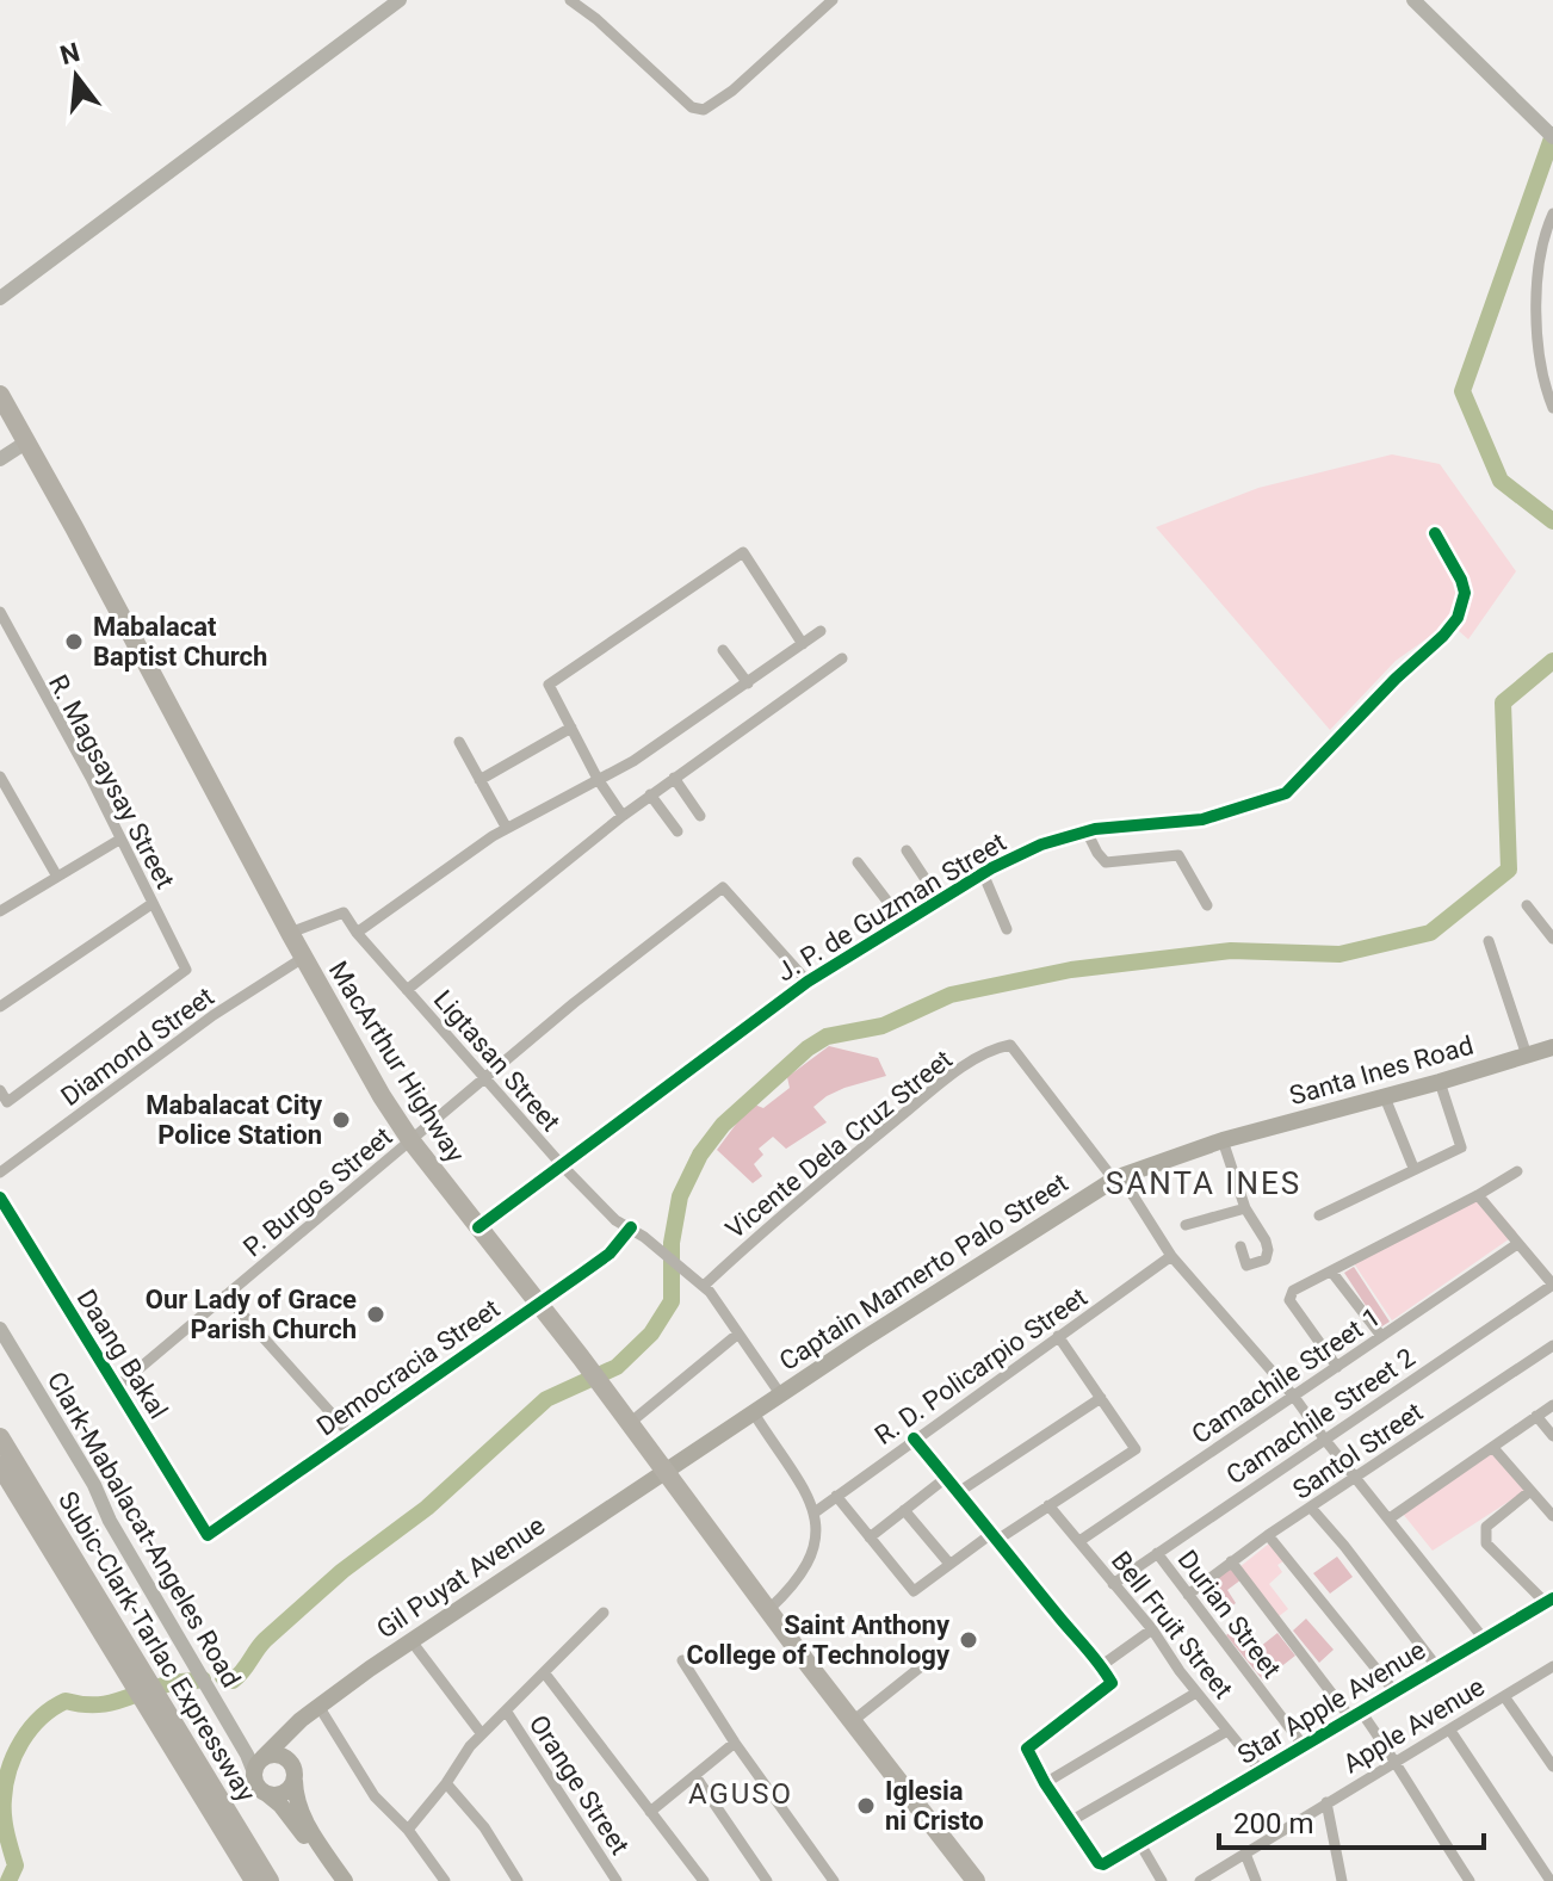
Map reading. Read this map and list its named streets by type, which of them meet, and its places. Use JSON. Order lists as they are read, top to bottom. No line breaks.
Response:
{"streets":{"highway":["MacArthur Highway","Subic-Clark-Tarlac Expressway"],"main road":["Santa Ines Road","Captain Mamerto Palo Street","Clark-Mabalacat-Angeles Road","Gil Puyat Avenue"],"street":["R. Magsaysay Street","J. P. de Guzman Street","Diamond Street","Ligtasan Street","Vicente Dela Cruz Street","P. Burgos Street","Daang Bakal","R. D. Policarpio Street","Democracia Street","Camachile Street 1","Camachile Street 2","Santol Street","Durian Street","Bell Fruit Street","Star Apple Avenue","Apple Avenue","Orange Street"]},"crossings":[["J. P. de Guzman Street","Ligtasan Street"],["J. P. de Guzman Street","MacArthur Highway"],["J. P. de Guzman Street","P. Burgos Street"],["Diamond Street","MacArthur Highway"],["Ligtasan Street","MacArthur Highway"],["Ligtasan Street","Vicente Dela Cruz Street"],["Ligtasan Street","P. Burgos Street"],["Ligtasan Street","Captain Mamerto Palo Street"],["Ligtasan Street","Democracia Street"],["MacArthur Highway","P. Burgos Street"],["MacArthur Highway","Captain Mamerto Palo Street"],["MacArthur Highway","Democracia Street"],["MacArthur Highway","Gil Puyat Avenue"],["Santa Ines Road","Captain Mamerto Palo Street"],["Vicente Dela Cruz Street","Captain Mamerto Palo Street"],["P. Burgos Street","Daang Bakal"],["Captain Mamerto Palo Street","Gil Puyat Avenue"],["Daang Bakal","Democracia Street"],["Camachile Street 1","Bell Fruit Street"],["Camachile Street 2","Durian Street"],["Camachile Street 2","Bell Fruit Street"],["Santol Street","Durian Street"],["Clark-Mabalacat-Angeles Road","Gil Puyat Avenue"],["Durian Street","Star Apple Avenue"],["Bell Fruit Street","Star Apple Avenue"]],"districts":["SANTA INES","AGUSO"],"places":["Mabalacat Baptist Church","Mabalacat City Police Station","Our Lady of Grace Parish Church","Saint Anthony College of Technology","Iglesia ni Cristo"],"scale_bar":"200 m","north":"top"}
